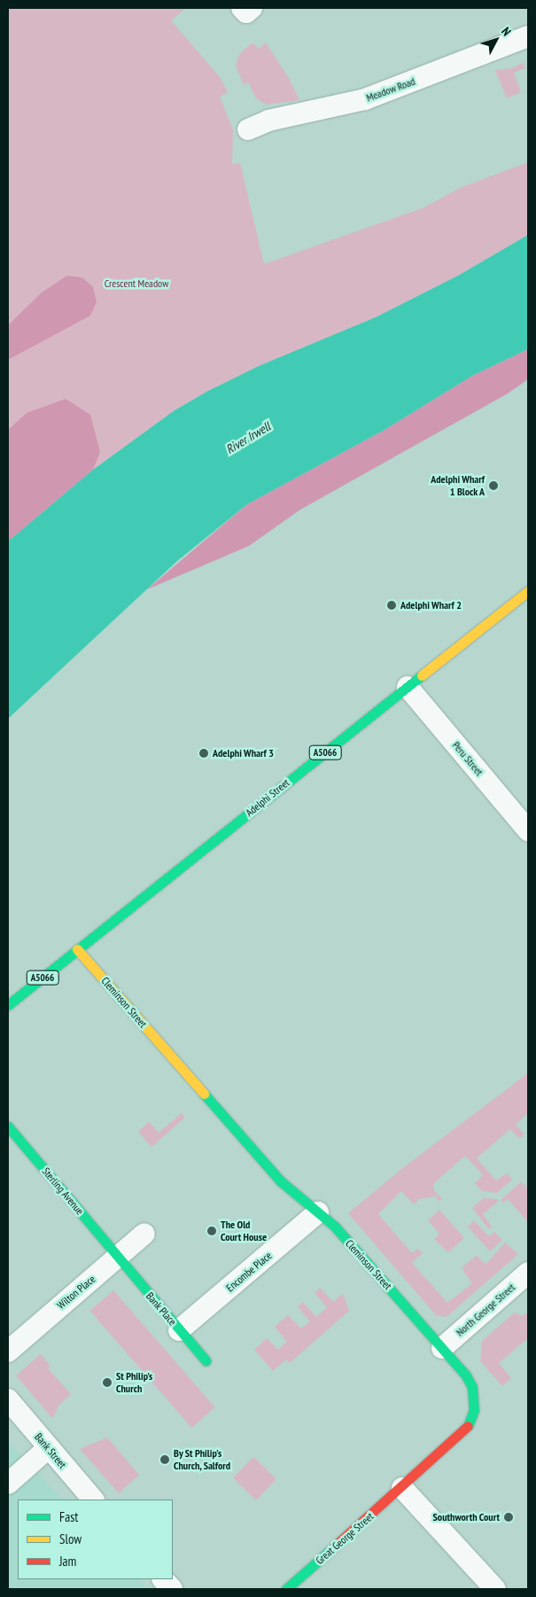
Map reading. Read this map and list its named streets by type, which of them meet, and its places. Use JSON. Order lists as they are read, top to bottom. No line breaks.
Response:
{"streets":{"street":["Meadow Road","A5066","Peru Street","Adelphi Street","Cleminson Street","Sterling Avenue","Encombe Place","Wilton Place","Bank Place","North George Street","Bank Street","Great George Street"]},"crossings":[["Peru Street","Adelphi Street"],["Adelphi Street","Cleminson Street"],["Cleminson Street","Encombe Place"],["Cleminson Street","North George Street"],["Cleminson Street","Great George Street"],["Sterling Avenue","Wilton Place"],["Sterling Avenue","Bank Place"],["Encombe Place","Bank Place"],["Wilton Place","Bank Place"]],"water":["River Irwell"],"parks":["Crescent Meadow"],"places":["Adelphi Wharf 1 Block A","Adelphi Wharf 2","Adelphi Wharf 3","The Old Court House","St Philip's Church","By St Philip's Church, Salford","Southworth Court"],"legend":["Fast","Slow","Jam"],"north":"top right"}
